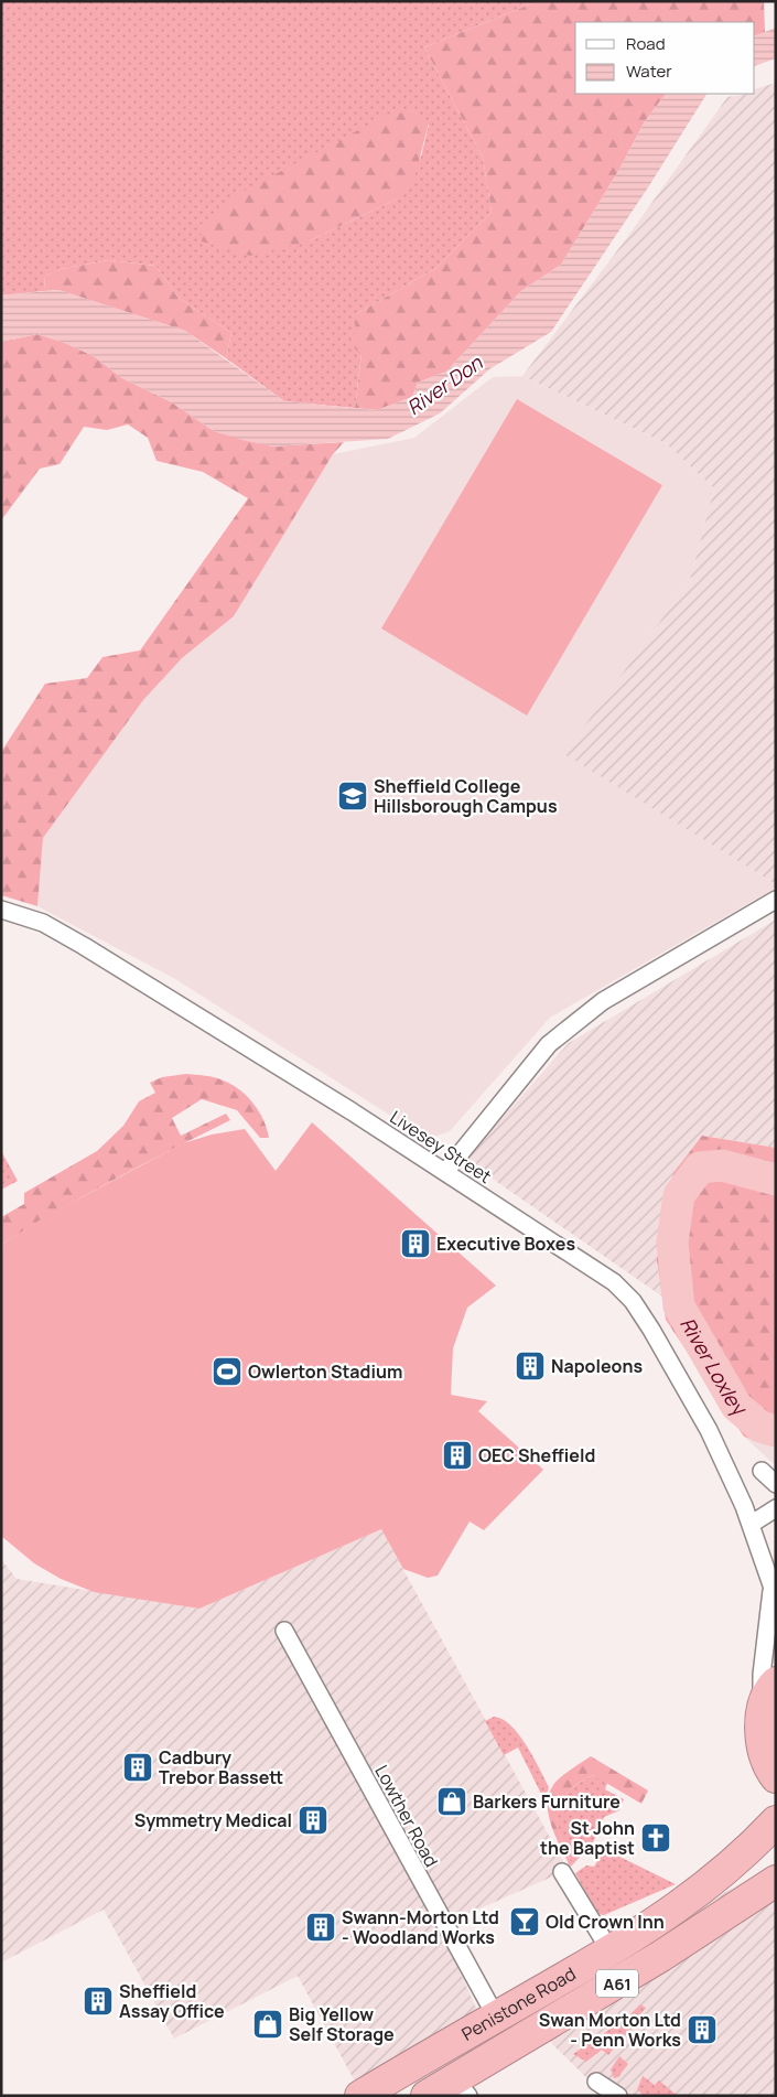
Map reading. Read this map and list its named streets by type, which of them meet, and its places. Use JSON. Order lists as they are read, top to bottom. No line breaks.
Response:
{"streets":{"highway":["A61","Penistone Road"],"street":["Livesey Street","Lowther Road"]},"crossings":[["Lowther Road","Penistone Road"]],"water":["River Don","River Loxley"],"places":{"school or university":["Sheffield College Hillsborough Campus"],"building":["Executive Boxes","Napoleons","OEC Sheffield","Cadbury Trebor Bassett","Symmetry Medical","Swann-Morton Ltd - Woodland Works","Sheffield Assay Office","Swan Morton Ltd - Penn Works"],"sports":["Owlerton Stadium"],"shop":["Barkers Furniture","Big Yellow Self Storage"],"church":["St John the Baptist"],"bar":["Old Crown Inn"]},"legend":["Road","Water"]}
